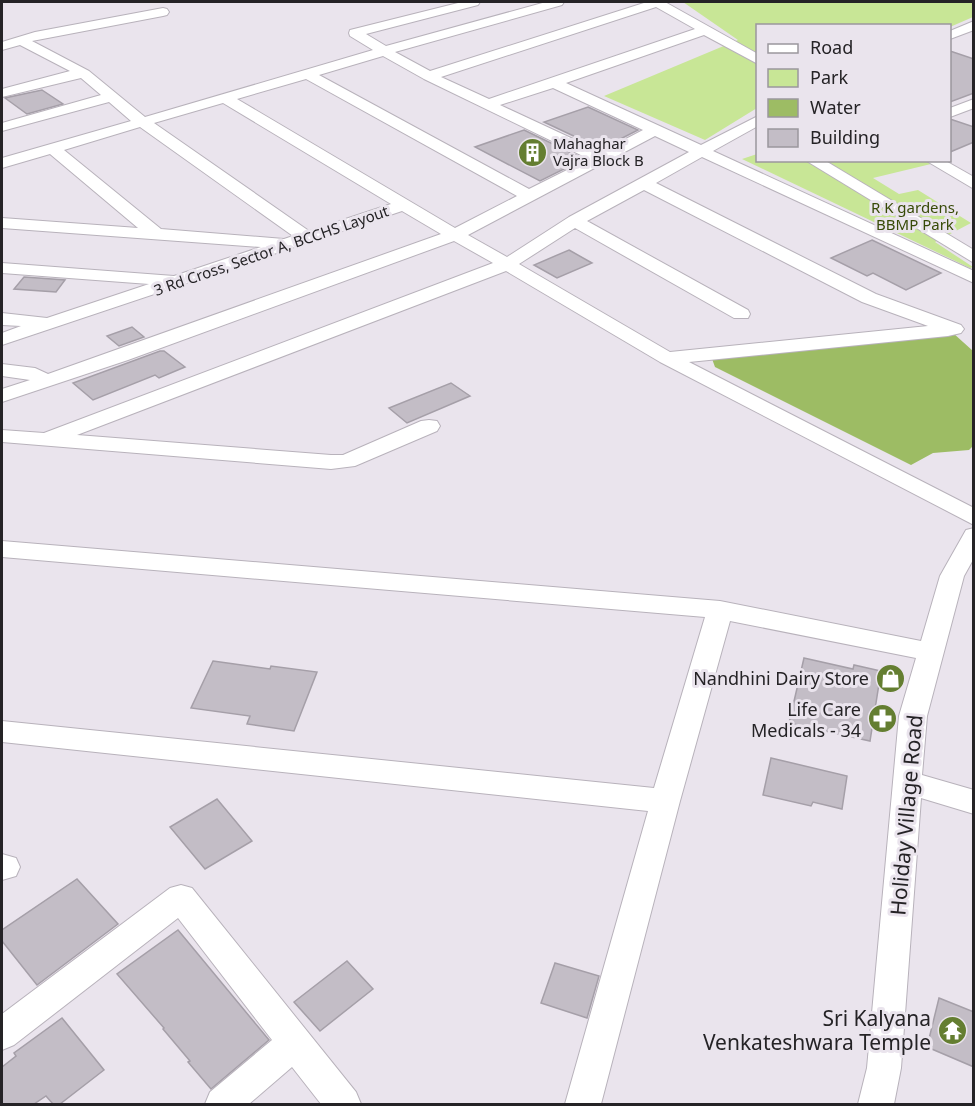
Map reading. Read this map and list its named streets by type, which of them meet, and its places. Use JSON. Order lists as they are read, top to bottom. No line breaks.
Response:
{"streets":{"street":["3 Rd Cross, Sector A, BCCHS Layout","Holiday Village Road"]},"parks":["R K gardens, BBMP Park"],"places":{"building":["Mahaghar Vajra Block B"],"shop":["Nandhini Dairy Store"],"pharmacy":["Life Care Medicals - 34"],"temple":["Sri Kalyana Venkateshwara Temple"]},"legend":["Road","Park","Water","Building"]}
